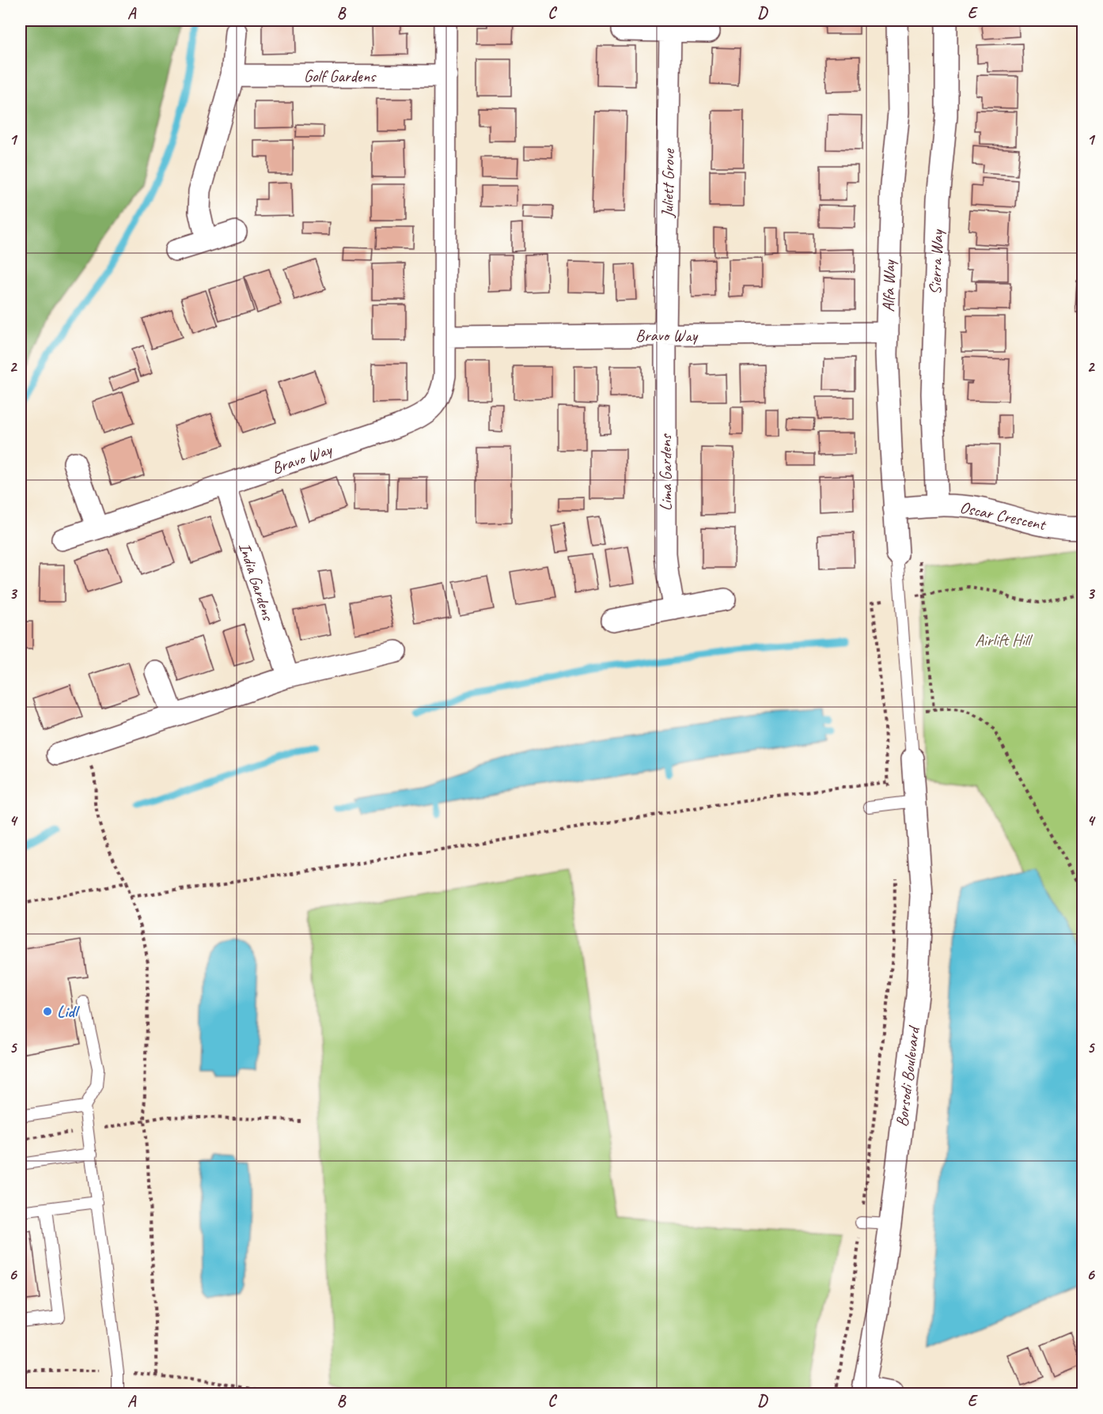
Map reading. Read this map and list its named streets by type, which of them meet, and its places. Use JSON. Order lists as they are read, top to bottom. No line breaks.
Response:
{"streets":{"street":["Golf Gardens","Juliett Grove","Sierra Way","Alfa Way","Bravo Way","Lima Gardens","Oscar Crescent","India Gardens","Borsodi Boulevard"]},"crossings":[["Golf Gardens","Bravo Way"],["Juliett Grove","Bravo Way"],["Juliett Grove","Lima Gardens"],["Sierra Way","Oscar Crescent"],["Alfa Way","Bravo Way"],["Alfa Way","Oscar Crescent"],["Bravo Way","Lima Gardens"],["Bravo Way","India Gardens"]],"parks":["Airlift Hill"],"places":["Lidl"],"grid":{"columns":["A","B","C","D","E"],"rows":["1","2","3","4","5","6"]}}
